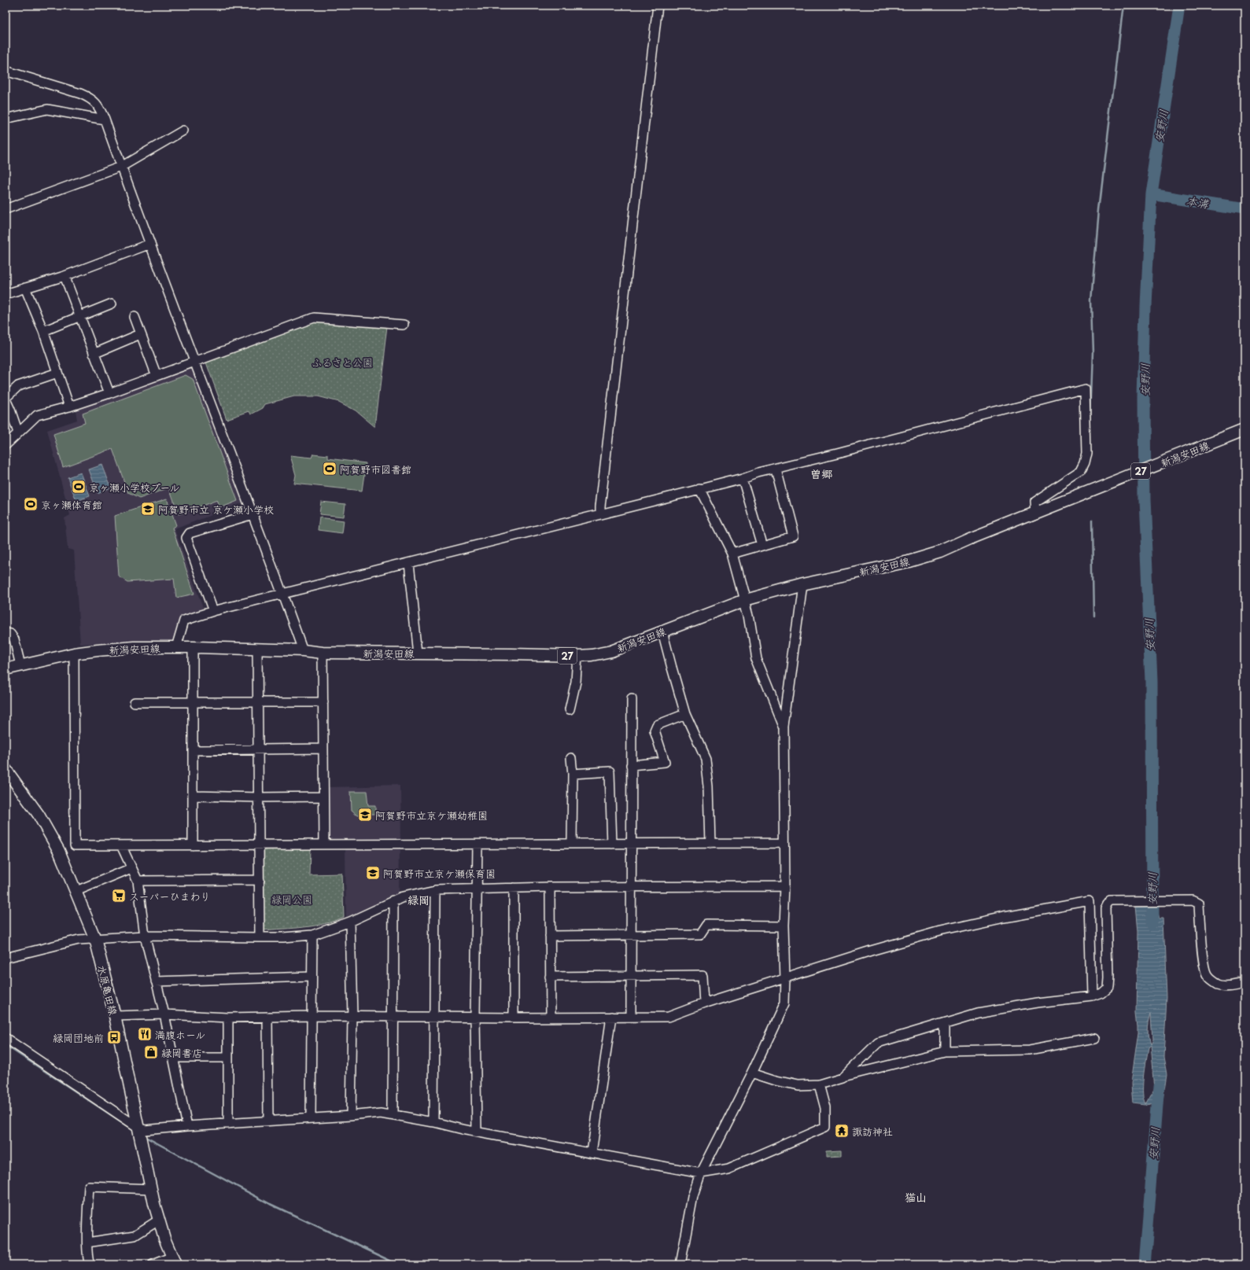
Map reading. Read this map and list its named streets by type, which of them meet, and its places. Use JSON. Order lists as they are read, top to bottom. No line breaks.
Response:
{"streets":{"main road":["新潟安田線","27","水原亀田線"]},"districts":["曽郷","緑岡","猫山"],"water":["安野川","本溝"],"parks":["ふるさと公園","緑岡公園"],"places":{"sports":["阿賀野市図書館","京ヶ瀬小学校プール","京ヶ瀬体育館"],"school or university":["阿賀野市立 京ケ瀬小学校","阿賀野市立京ケ瀬幼稚園","阿賀野市立京ケ瀬保育園"],"supermarket":["スーパーひまわり"],"restaurant":["満腹ホール"],"bus stop":["緑岡団地前"],"shop":["緑岡書店"],"temple":["諏訪神社"]}}
